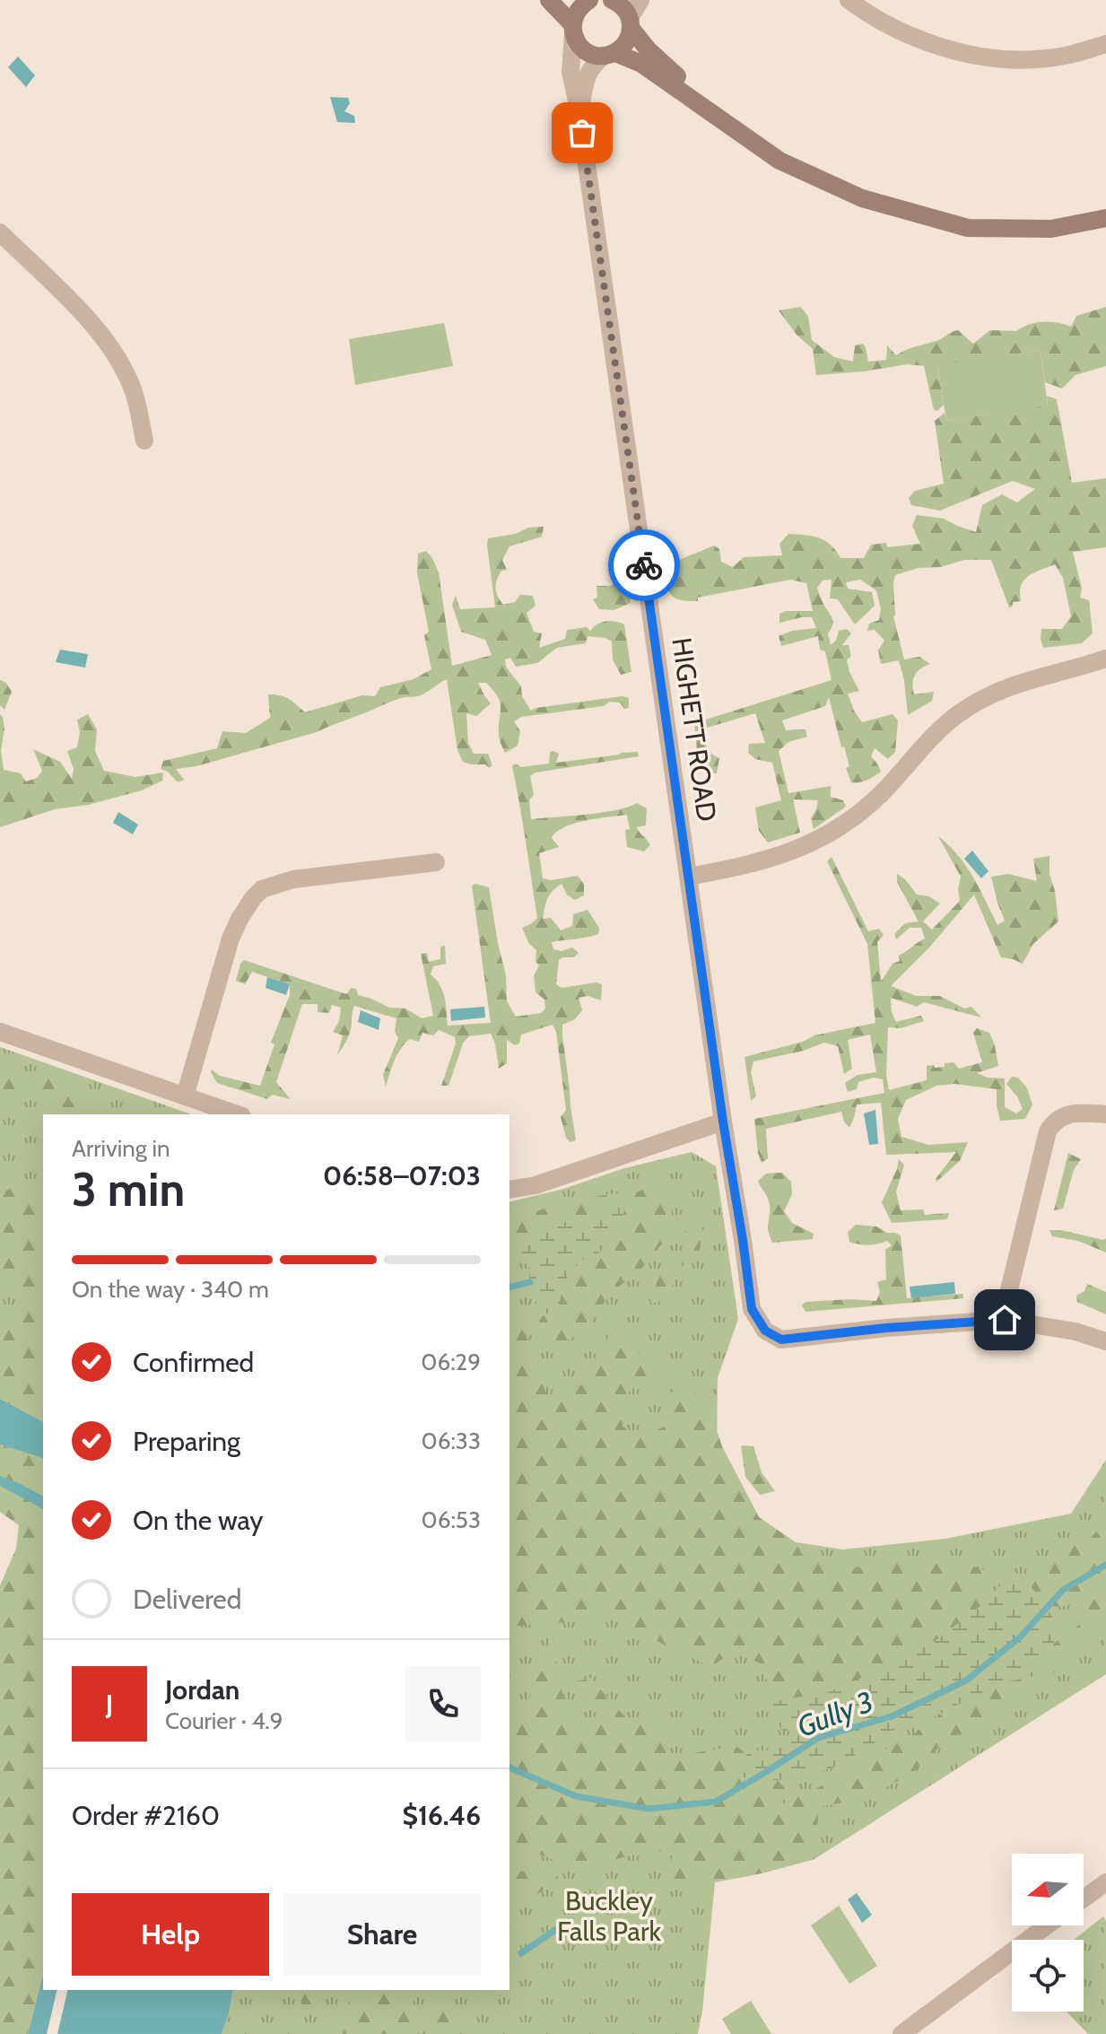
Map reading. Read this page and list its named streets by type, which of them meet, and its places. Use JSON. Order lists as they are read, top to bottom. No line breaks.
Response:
{"streets":{"street":["HIGHETT ROAD"]},"water":["Gully 3"],"parks":["Buckley Falls Park"],"north":"left","page":{"heading":["3 min","Arriving in","06:58–07:03"],"panel":["Jordan","Courier · 4.9","Order #2160","$16.46"],"bar":"On the way · 340 m","list":[["Confirmed","06:29"],["Preparing","06:33"],["On the way","06:53"],"Delivered"],"round":"J","buttons":["Help","Share"]}}
